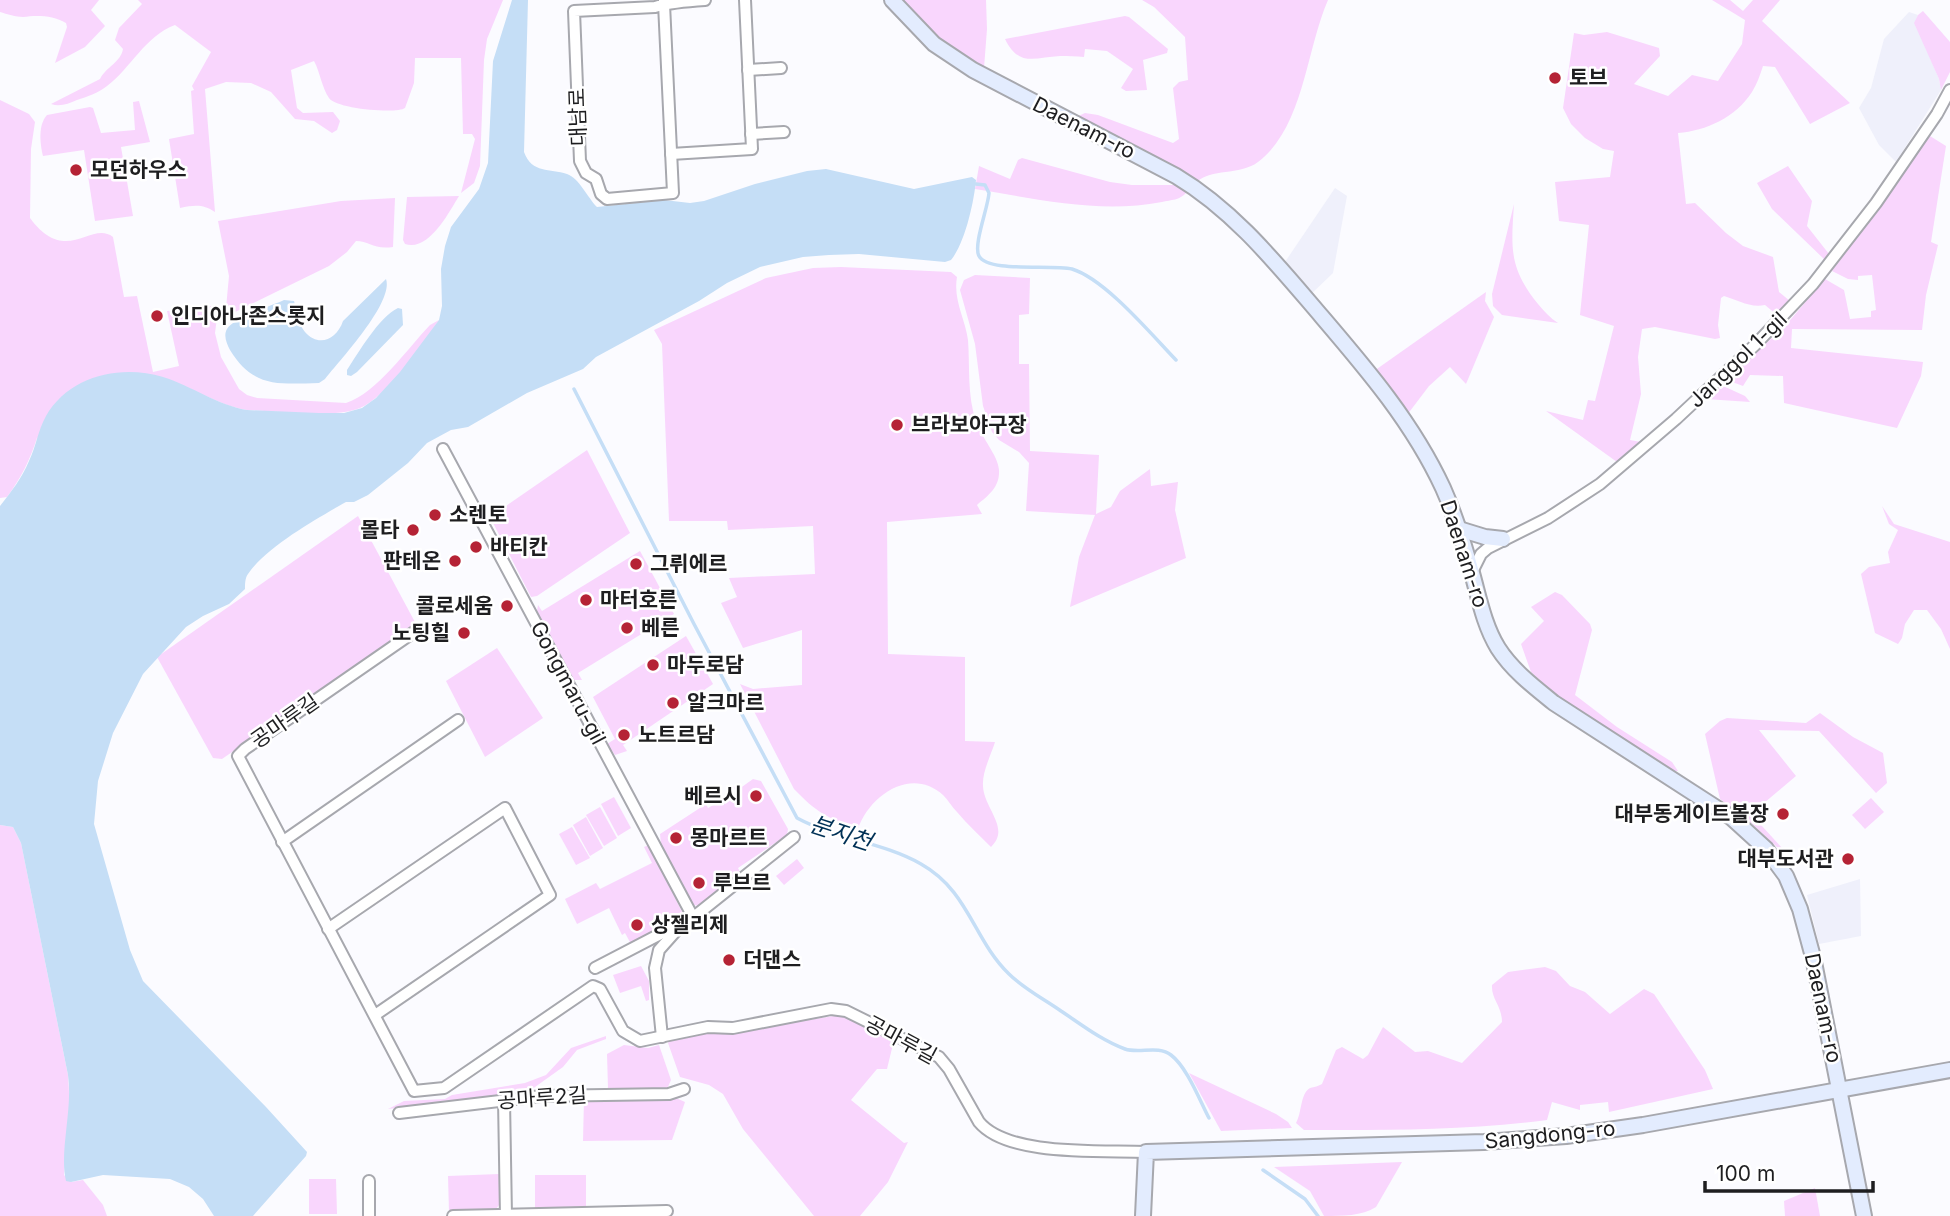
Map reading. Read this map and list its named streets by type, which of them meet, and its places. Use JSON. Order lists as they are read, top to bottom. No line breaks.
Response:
{"streets":{"street":["대남로","Daenam-ro","Janggol 1-gil","Gongmaru-gil","공마루길","공마루2길","Sangdong-ro"]},"crossings":[["Daenam-ro","Janggol 1-gil"],["Daenam-ro","Sangdong-ro"],["공마루길","Sangdong-ro"]],"water":["분지천"],"places":["토브","모던하우스","인디아나존스롯지","브라보야구장","소렌토","몰타","바티칸","판테온","그뤼에르","마터호른","콜로세움","베른","노팅힐","마두로담","알크마르","노트르담","베르시","대부동게이트볼장","몽마르트","대부도서관","루브르","상젤리제","더댄스"],"scale_bar":"100 m"}
